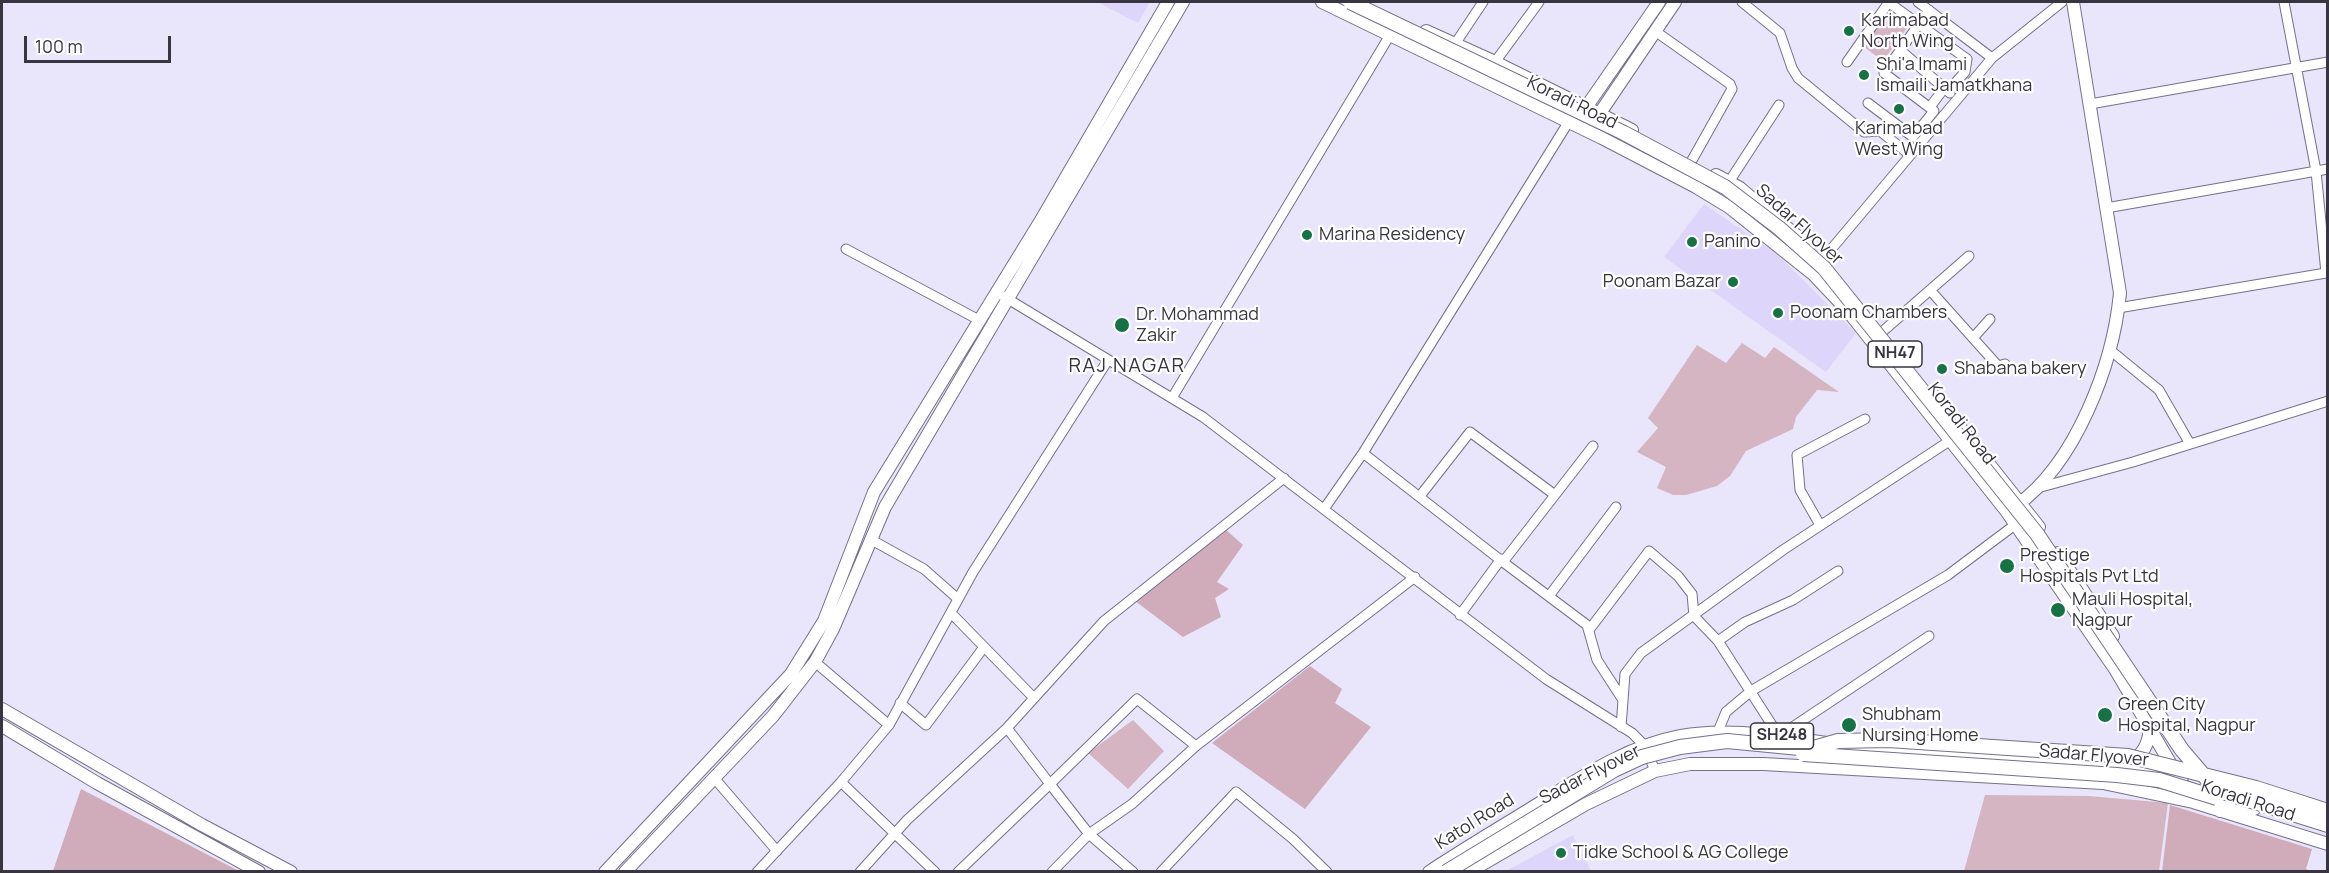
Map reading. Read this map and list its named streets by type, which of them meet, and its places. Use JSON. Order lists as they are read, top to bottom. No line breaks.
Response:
{"streets":{"highway":["Sadar Flyover","NH47"],"main road":["Koradi Road","SH248","Katol Road"]},"crossings":[["Koradi Road","Sadar Flyover"],["Koradi Road","SH248"],["Koradi Road","Katol Road"]],"districts":["RAJ NAGAR"],"places":["Karimabad North Wing","Shi'a Imami Ismaili Jamatkhana","Karimabad West Wing","Marina Residency","Panino","Poonam Bazar","Poonam Chambers","Dr. Mohammad Zakir","Shabana bakery","Prestige Hospitals Pvt Ltd","Mauli Hospital, Nagpur","Green City Hospital, Nagpur","Shubham Nursing Home","Tidke School & AG College"],"scale_bar":"100 m"}
